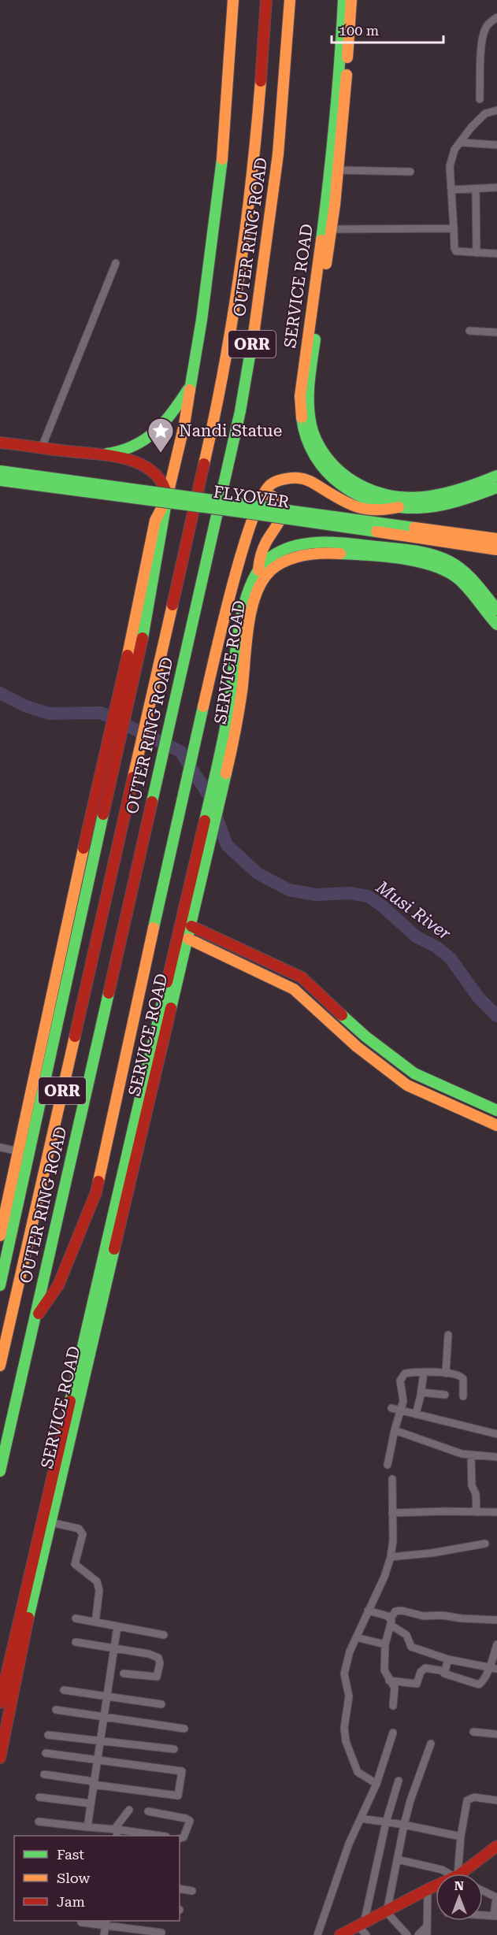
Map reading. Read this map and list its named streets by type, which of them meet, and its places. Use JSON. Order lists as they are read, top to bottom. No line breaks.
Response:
{"streets":{"main road":["OUTER RING ROAD","SERVICE ROAD","ORR","FLYOVER"]},"water":["Musi River"],"places":{"place":["Nandi Statue"]},"legend":["Fast","Slow","Jam"],"scale_bar":"100 m","north":"top"}
